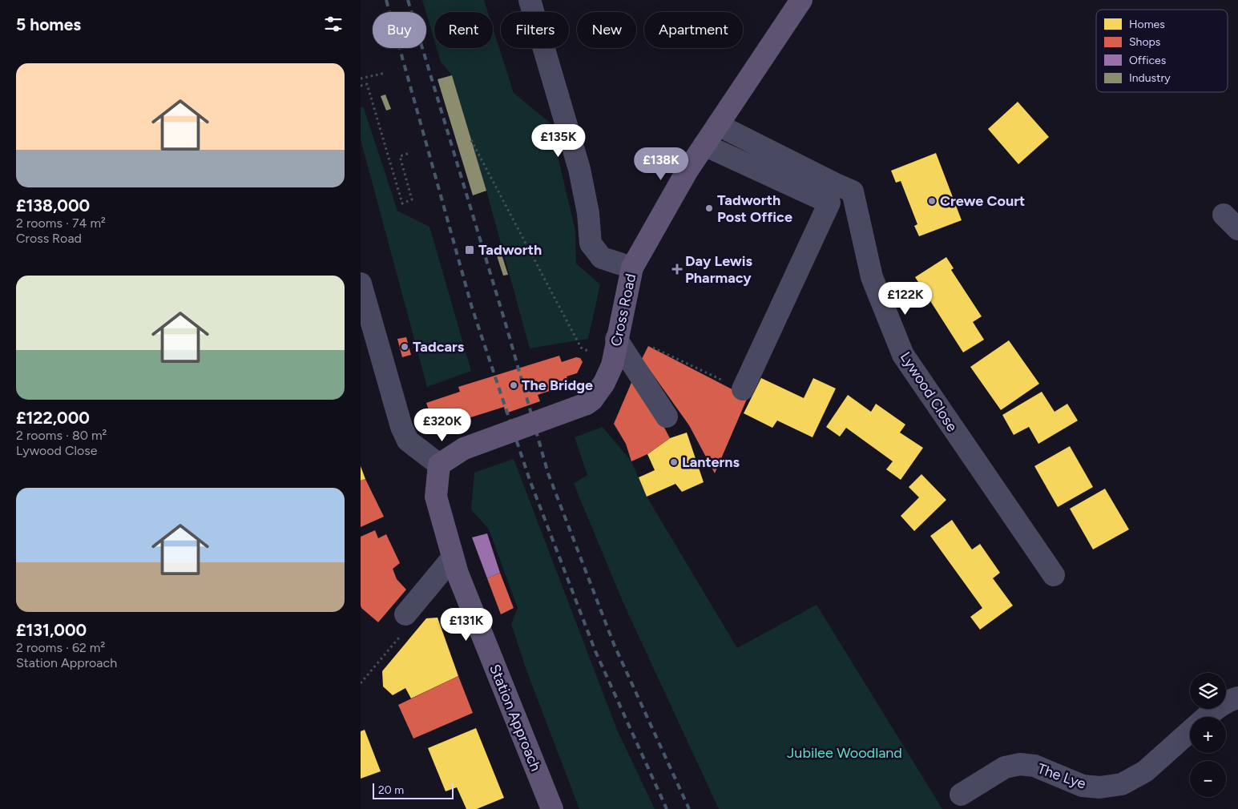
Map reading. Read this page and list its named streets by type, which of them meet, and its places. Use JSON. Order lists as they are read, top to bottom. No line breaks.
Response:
{"streets":{"main road":["Cross Road","Station Approach"],"street":["Lywood Close","The Lye"]},"crossings":[["Cross Road","Lywood Close"],["Cross Road","Station Approach"]],"parks":["Jubilee Woodland"],"places":{"other":["Crewe Court","Tadworth Post Office","Tadcars","The Bridge","Lanterns"],"transit":["Tadworth"],"health":["Day Lewis Pharmacy"]},"legend":["Homes","Shops","Offices","Industry"],"scale_bar":"20 m","page":{"heading":"5 homes","chip":["Buy","Rent","Filters","New","Apartment"],"list":[{"name":"£138,000","note":"2 rooms · 74 m² · Cross Road"},{"name":"£122,000","note":"2 rooms · 80 m² · Lywood Close"},{"name":"£131,000","note":"2 rooms · 62 m² · Station Approach"}],"price":["£135K","£138K","£122K","£320K","£131K"],"map_buttons":["+","−"],"scale":"20 m"}}
